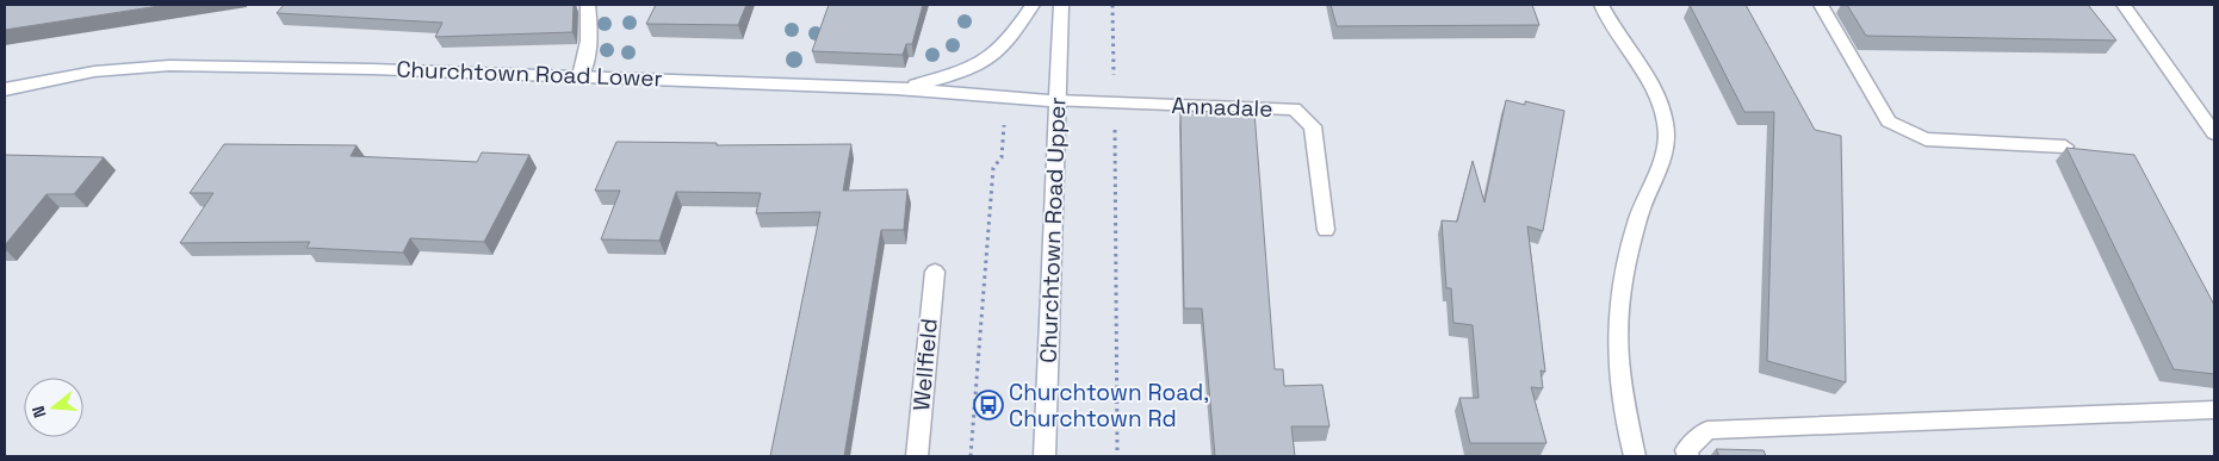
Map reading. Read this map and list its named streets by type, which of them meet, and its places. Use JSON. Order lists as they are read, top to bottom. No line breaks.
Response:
{"streets":{"street":["Churchtown Road Lower","Annadale","Churchtown Road Upper","Wellfield"]},"crossings":[["Churchtown Road Lower","Annadale"],["Churchtown Road Lower","Churchtown Road Upper"],["Annadale","Churchtown Road Upper"]],"places":{"bus stop":["Churchtown Road, Churchtown Rd"]},"north":"left"}
